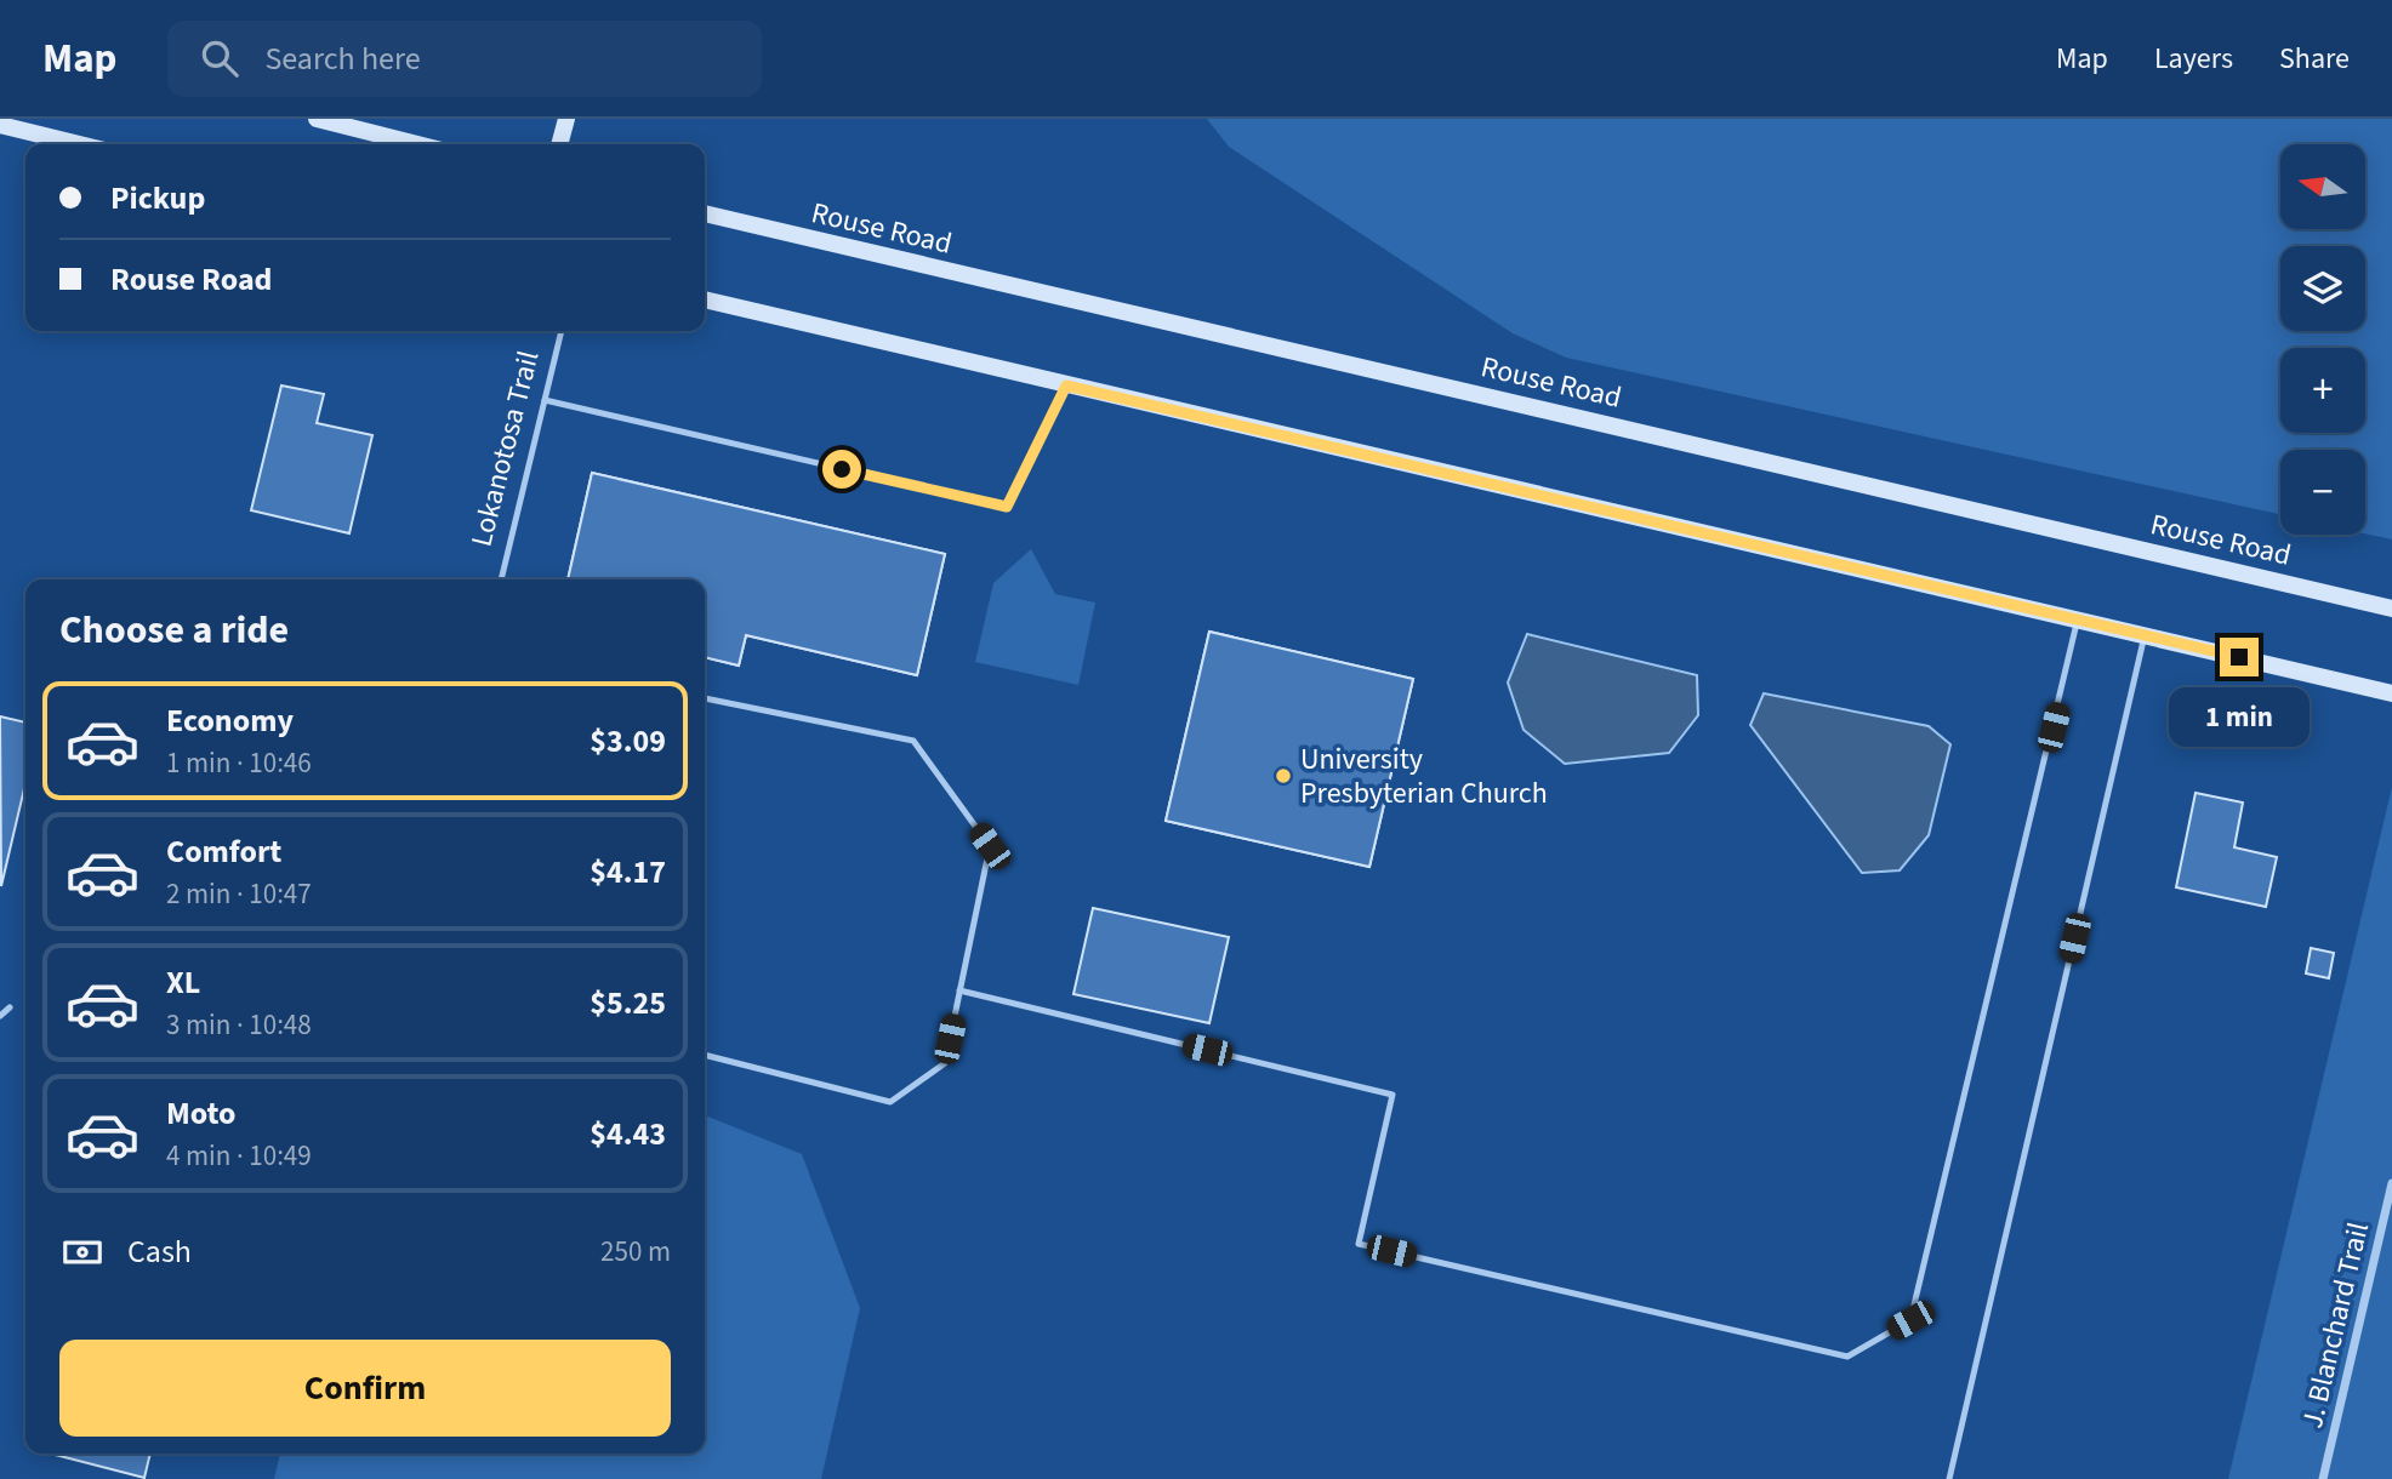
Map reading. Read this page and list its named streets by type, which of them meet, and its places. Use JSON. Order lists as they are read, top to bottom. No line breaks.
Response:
{"streets":{"street":["Rouse Road","J. Blanchard Trail"],"lane":["Lokanotosa Trail"]},"places":["University Presbyterian Church"],"north":"left","page":{"header":"Map","search":"Search here","nav":["Map","Layers","Share"],"map_buttons":["+","−"],"banner":["Pickup","Rouse Road"],"heading":"Choose a ride","list":[{"name":"Economy","note":"1 min · 10:46","value":"$3.09"},{"name":"Comfort","note":"2 min · 10:47","value":"$4.17"},{"name":"XL","note":"3 min · 10:48","value":"$5.25"},{"name":"Moto","note":"4 min · 10:49","value":"$4.43"}],"bubble":"1 min","pay":["Cash","250 m"],"buttons":"Confirm"}}
